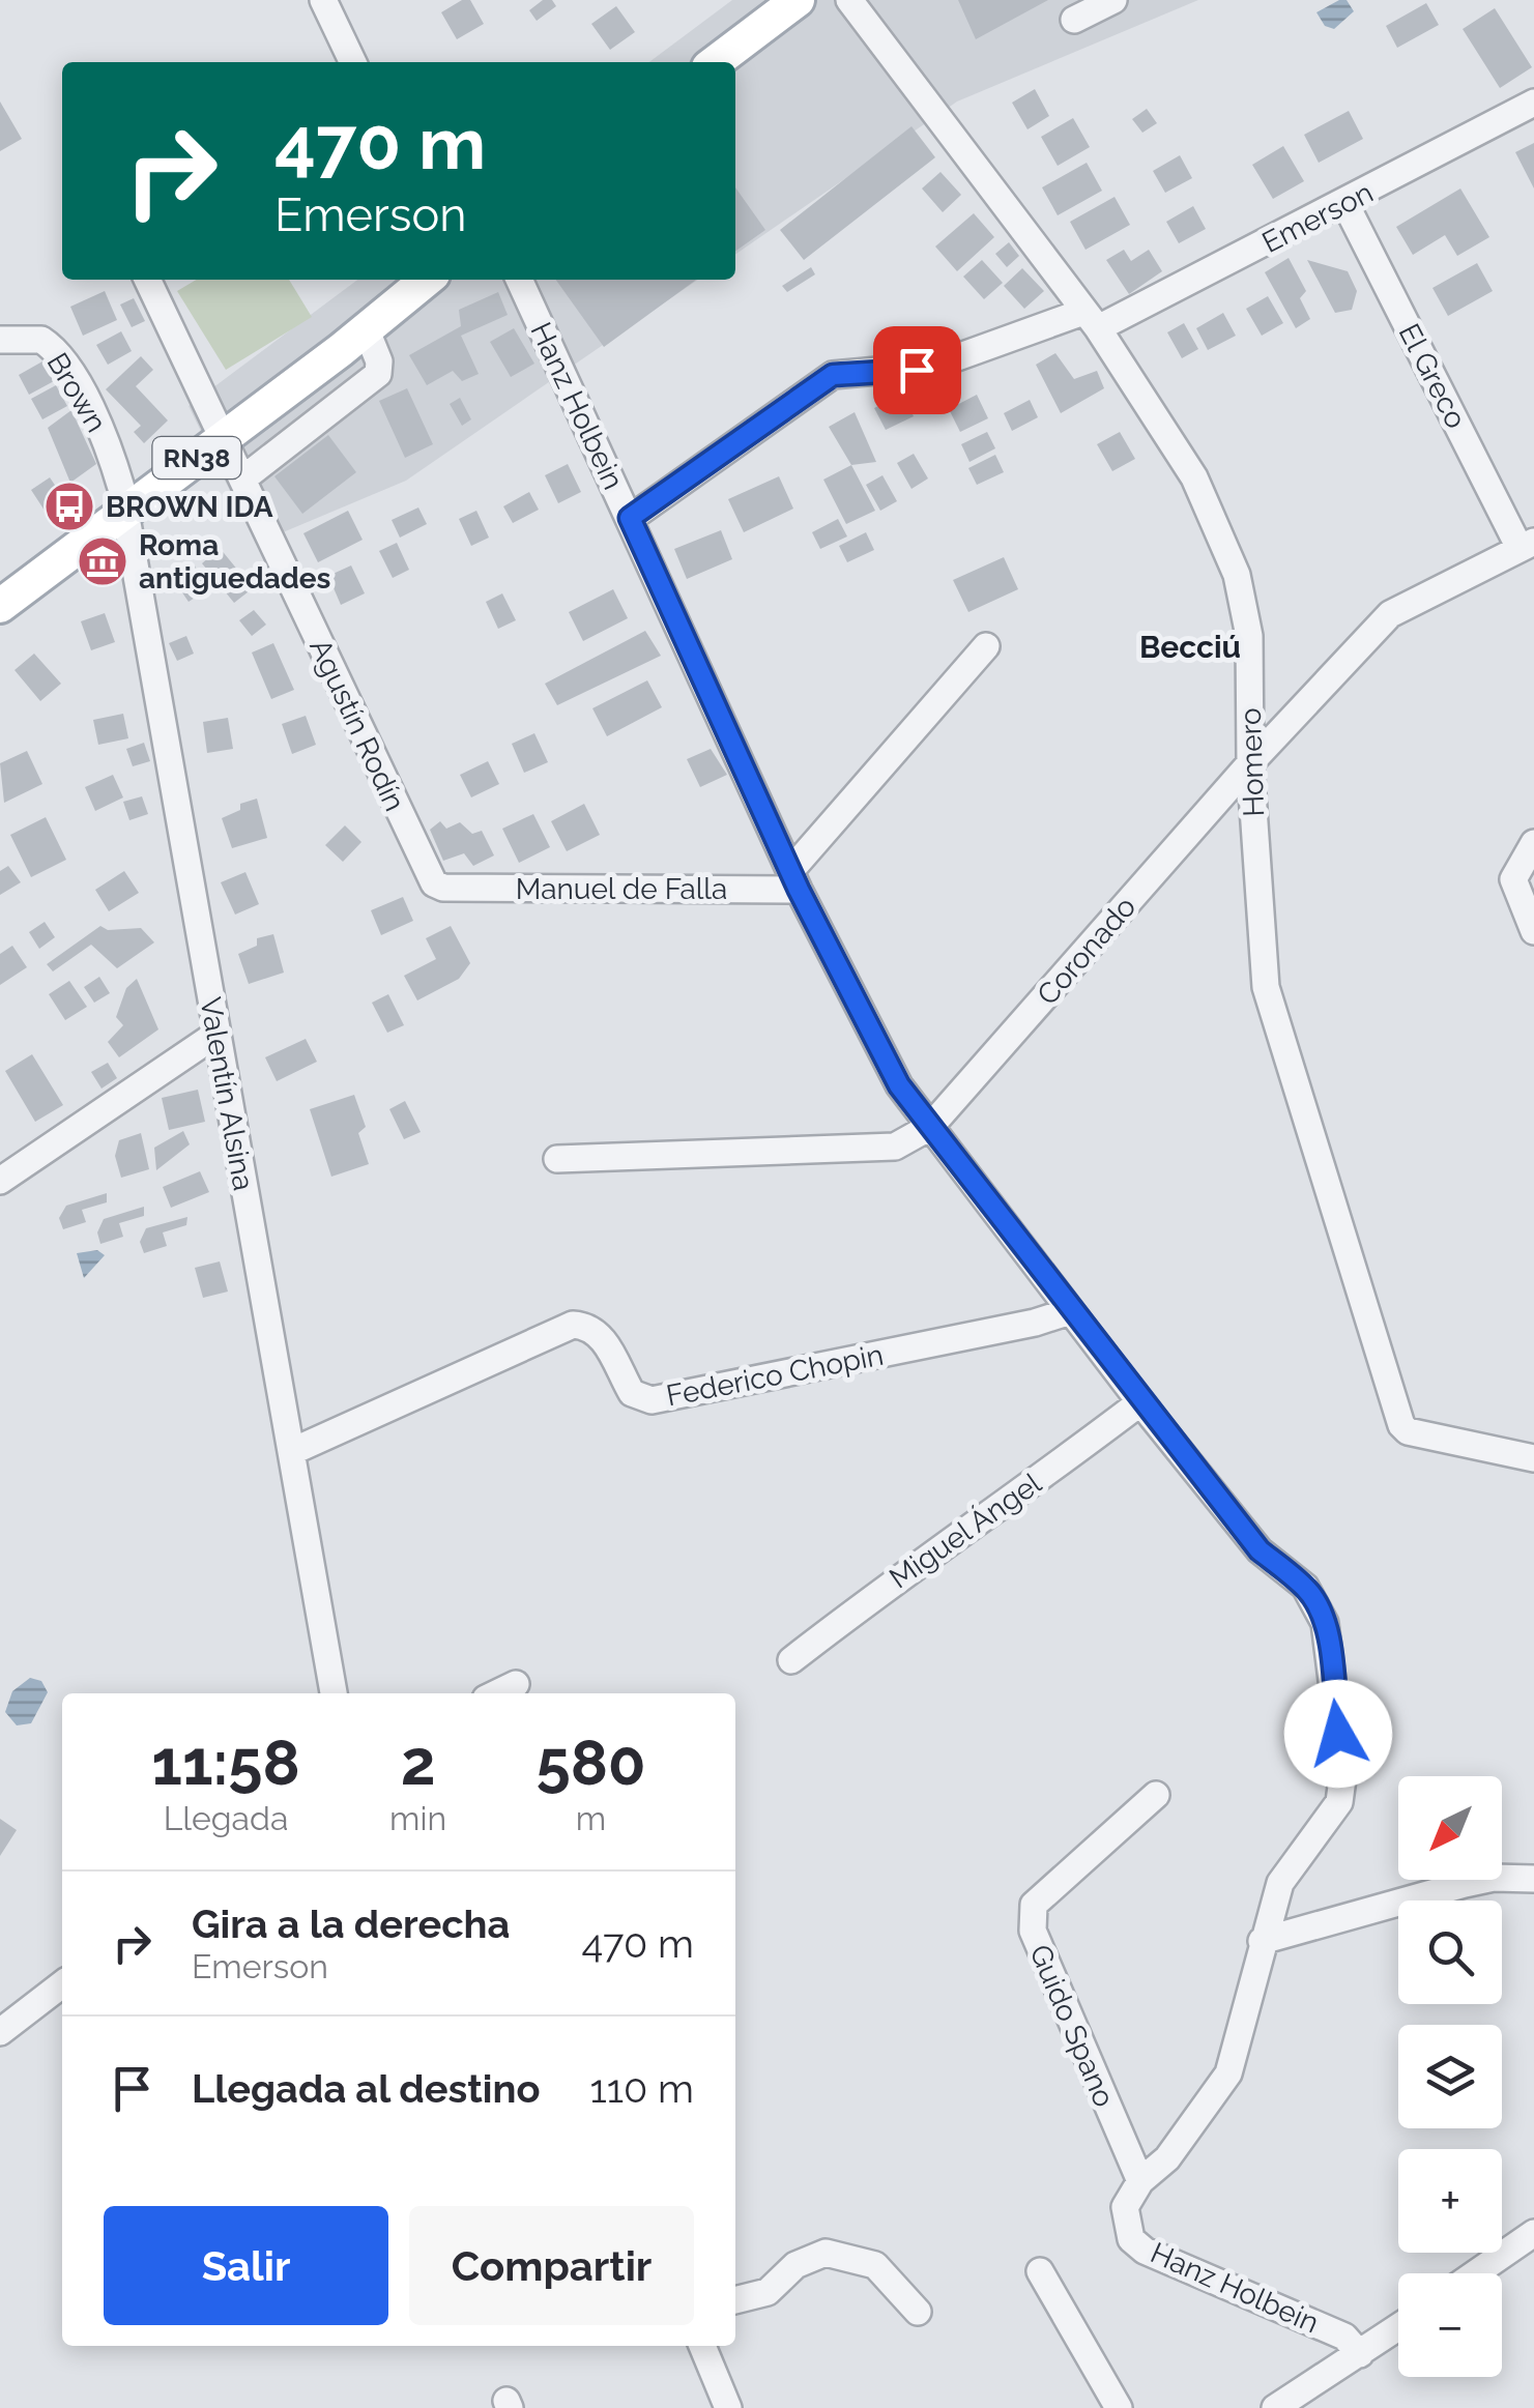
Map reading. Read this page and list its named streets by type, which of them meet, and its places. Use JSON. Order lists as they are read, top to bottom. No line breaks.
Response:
{"streets":{"main road":["RN38"],"street":["Emerson","El Greco","Brown","Hanz Holbein","Agustín Rodín","Homero","Manuel de Falla","Coronado","Valentín Alsina","Federico Chopin","Miguel Ángel","Guido Spano"]},"crossings":[["Emerson","El Greco"],["Emerson","Hanz Holbein"],["Emerson","Homero"],["El Greco","Coronado"],["Brown","RN38"],["Brown","Valentín Alsina"],["Hanz Holbein","Manuel de Falla"],["Hanz Holbein","Coronado"],["Hanz Holbein","Federico Chopin"],["Hanz Holbein","Miguel Ángel"],["Hanz Holbein","Guido Spano"],["RN38","Agustín Rodín"],["RN38","Valentín Alsina"],["Agustín Rodín","Manuel de Falla"],["Homero","Coronado"],["Valentín Alsina","Federico Chopin"]],"districts":["Becciú"],"places":{"bus stop":["BROWN IDA"],"museum":["Roma antiguedades"]},"north":"bottom left","page":{"turn":["470 m","Emerson"],"eta":["11:58","Llegada","2","min","580","m"],"map_buttons":["+","−"],"list":[{"name":"Gira a la derecha","note":"Emerson","value":"470 m"},{"name":"Llegada al destino","value":"110 m"}],"buttons":["Salir","Compartir"]}}
